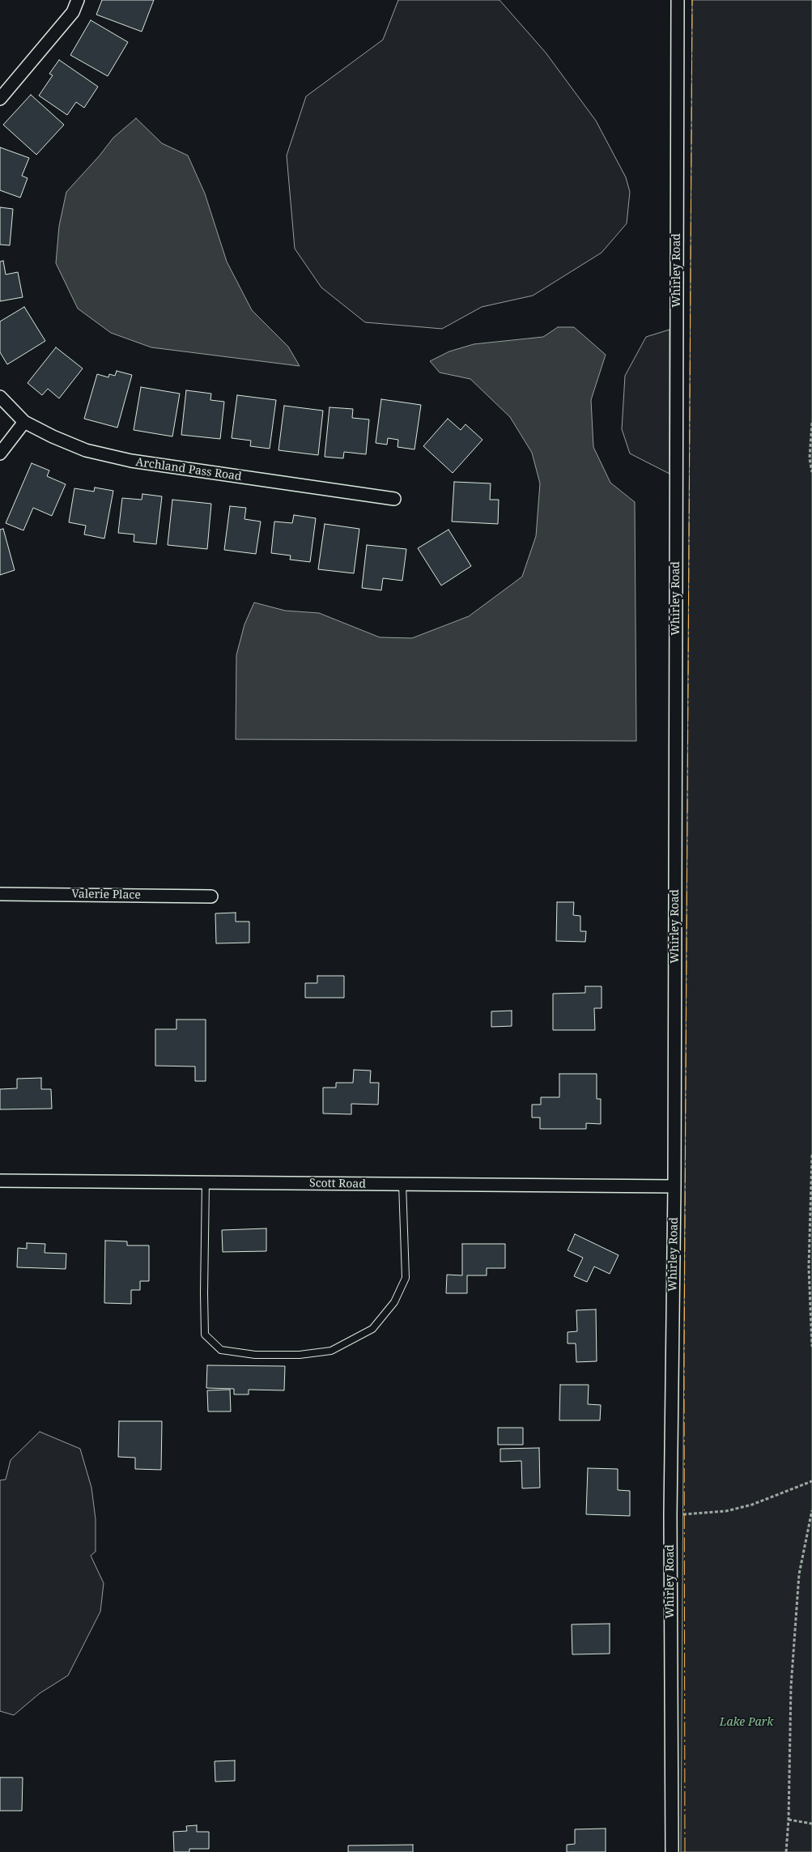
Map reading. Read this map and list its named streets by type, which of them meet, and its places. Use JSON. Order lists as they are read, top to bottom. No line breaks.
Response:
{"streets":{"street":["Whirley Road","Archland Pass Road","Valerie Place","Scott Road"]},"crossings":[["Whirley Road","Scott Road"]],"parks":["Lake Park"]}
